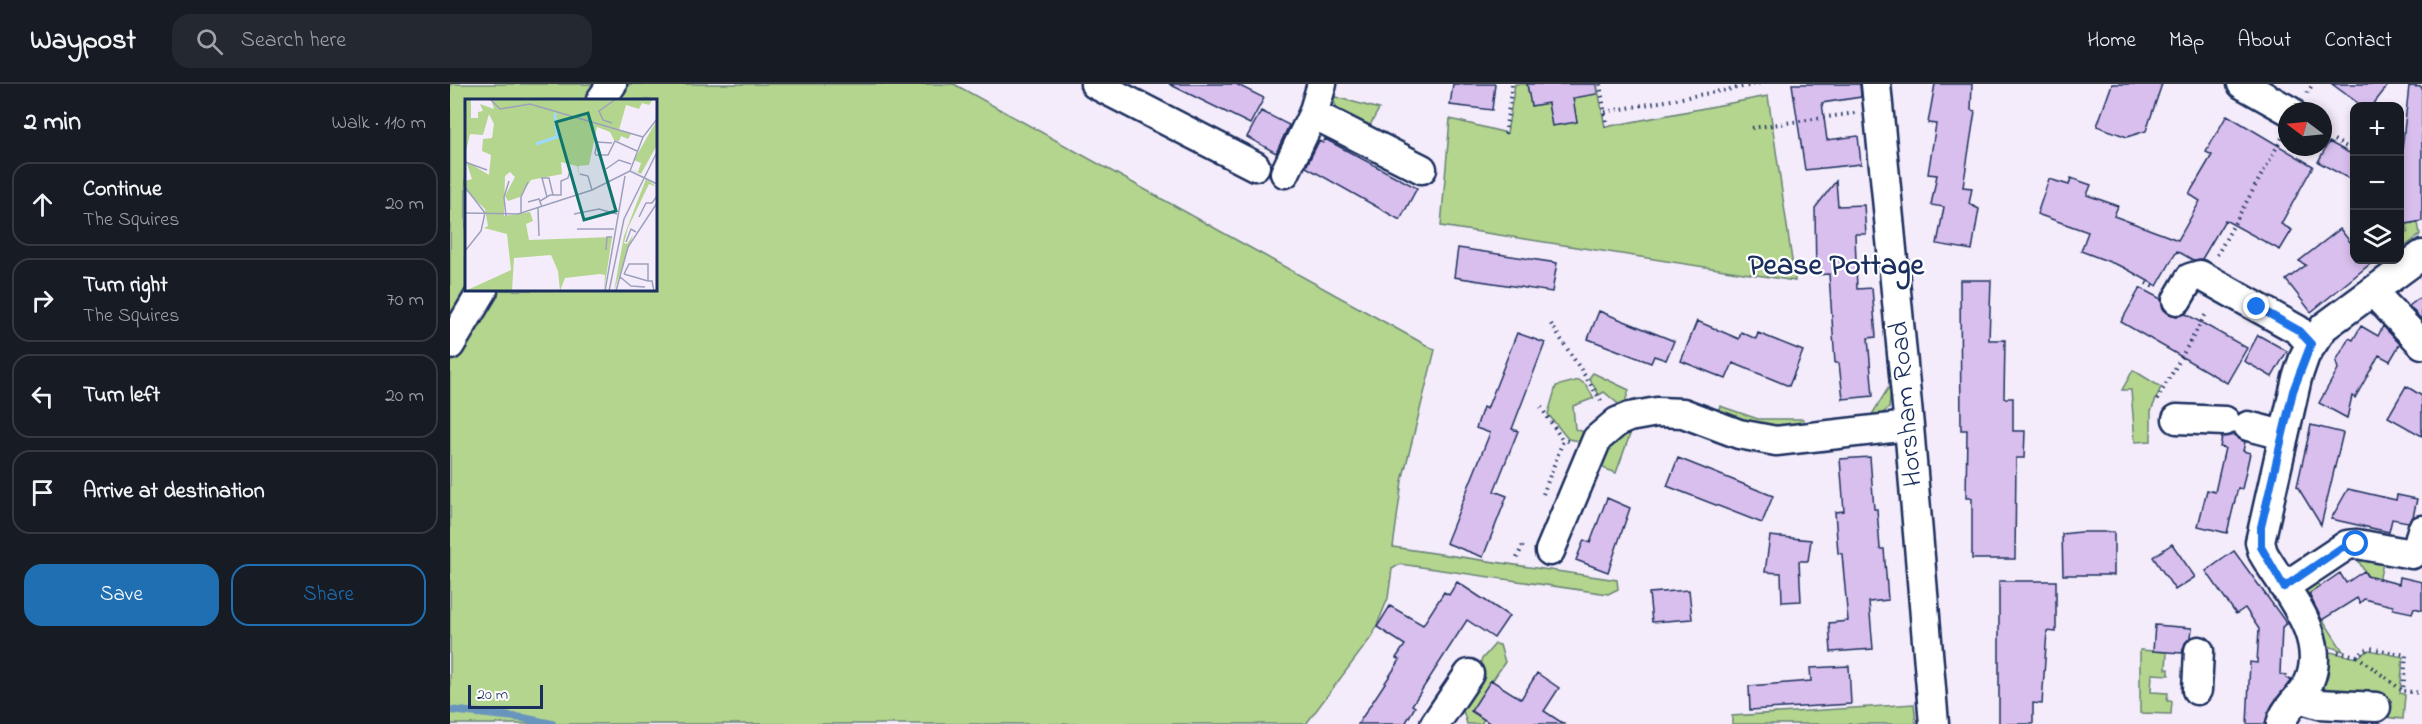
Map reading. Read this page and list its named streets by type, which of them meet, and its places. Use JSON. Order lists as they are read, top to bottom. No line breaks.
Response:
{"streets":{"street":["Horsham Road"]},"districts":["Pease Pottage"],"scale_bar":"20 m","north":"left","page":{"header":"Waypost","search":"Search here","nav":["Home","Map","About","Contact"],"heading":["2 min","Walk · 110 m"],"map_buttons":["+","−"],"list":[["Continue","The Squires","20 m"],["Turn right","The Squires","70 m"],["Turn left","20 m"],"Arrive at destination"],"buttons":["Save","Share"],"scale":"20 m"}}
